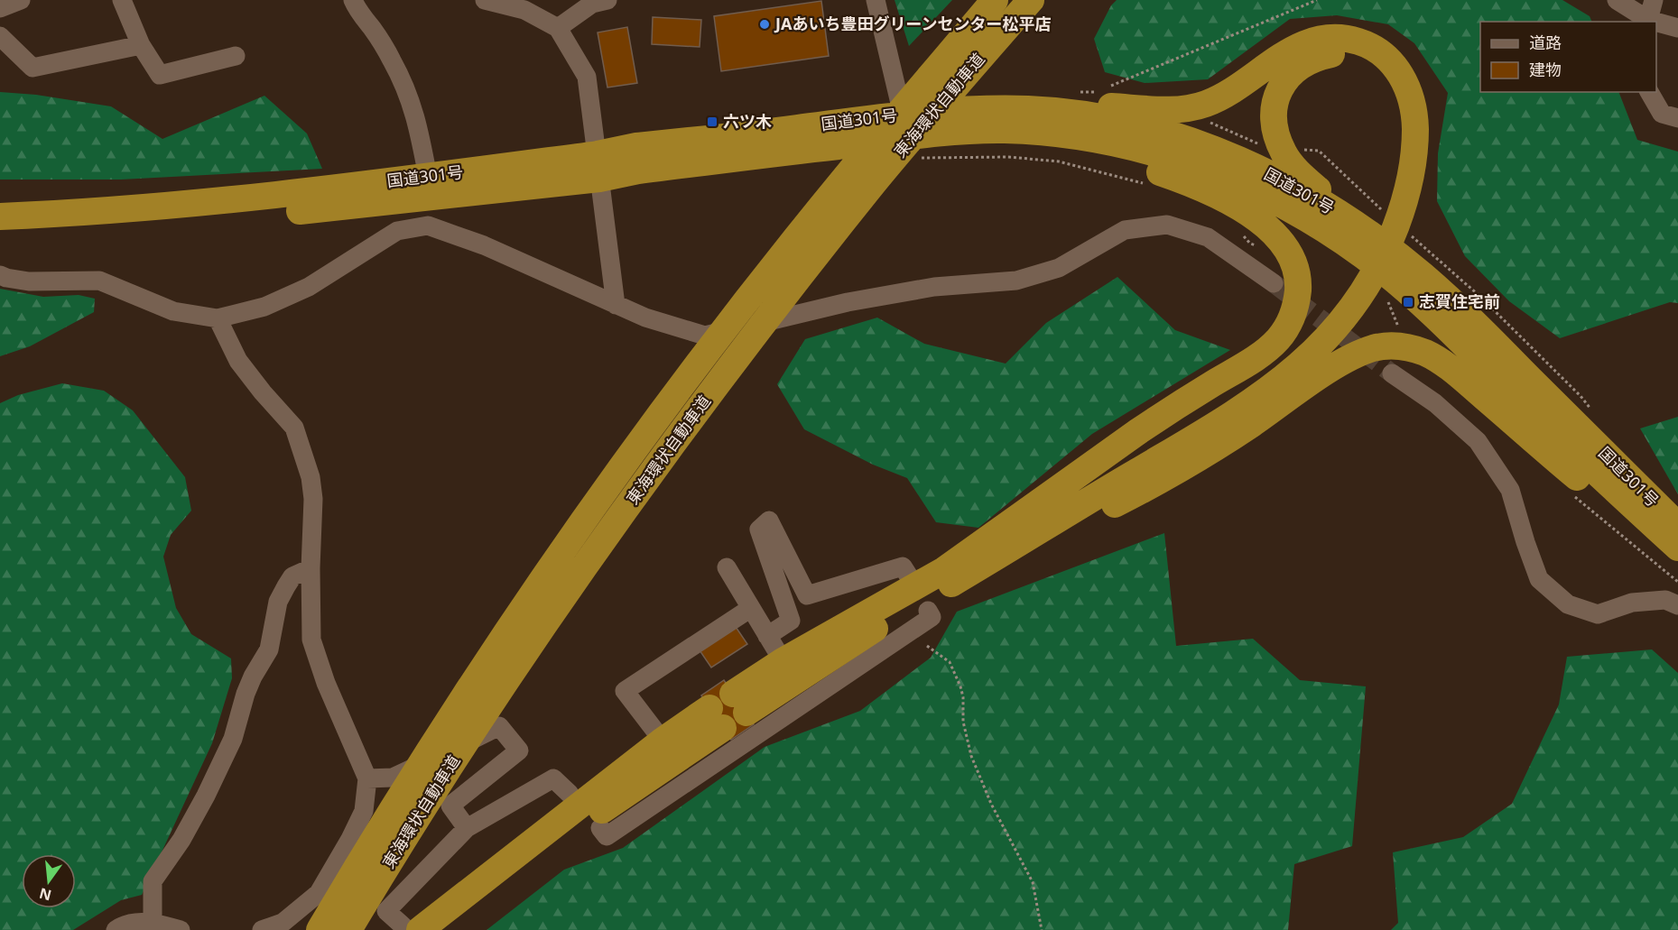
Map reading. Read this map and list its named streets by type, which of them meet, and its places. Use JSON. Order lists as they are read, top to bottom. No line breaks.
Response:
{"streets":{"highway":["東海環状自動車道","国道301号"]},"places":{"other":["JAあいち豊田グリーンセンター松平店"],"transit":["六ツ木","志賀住宅前"]},"legend":["道路","建物"],"north":"bottom"}
